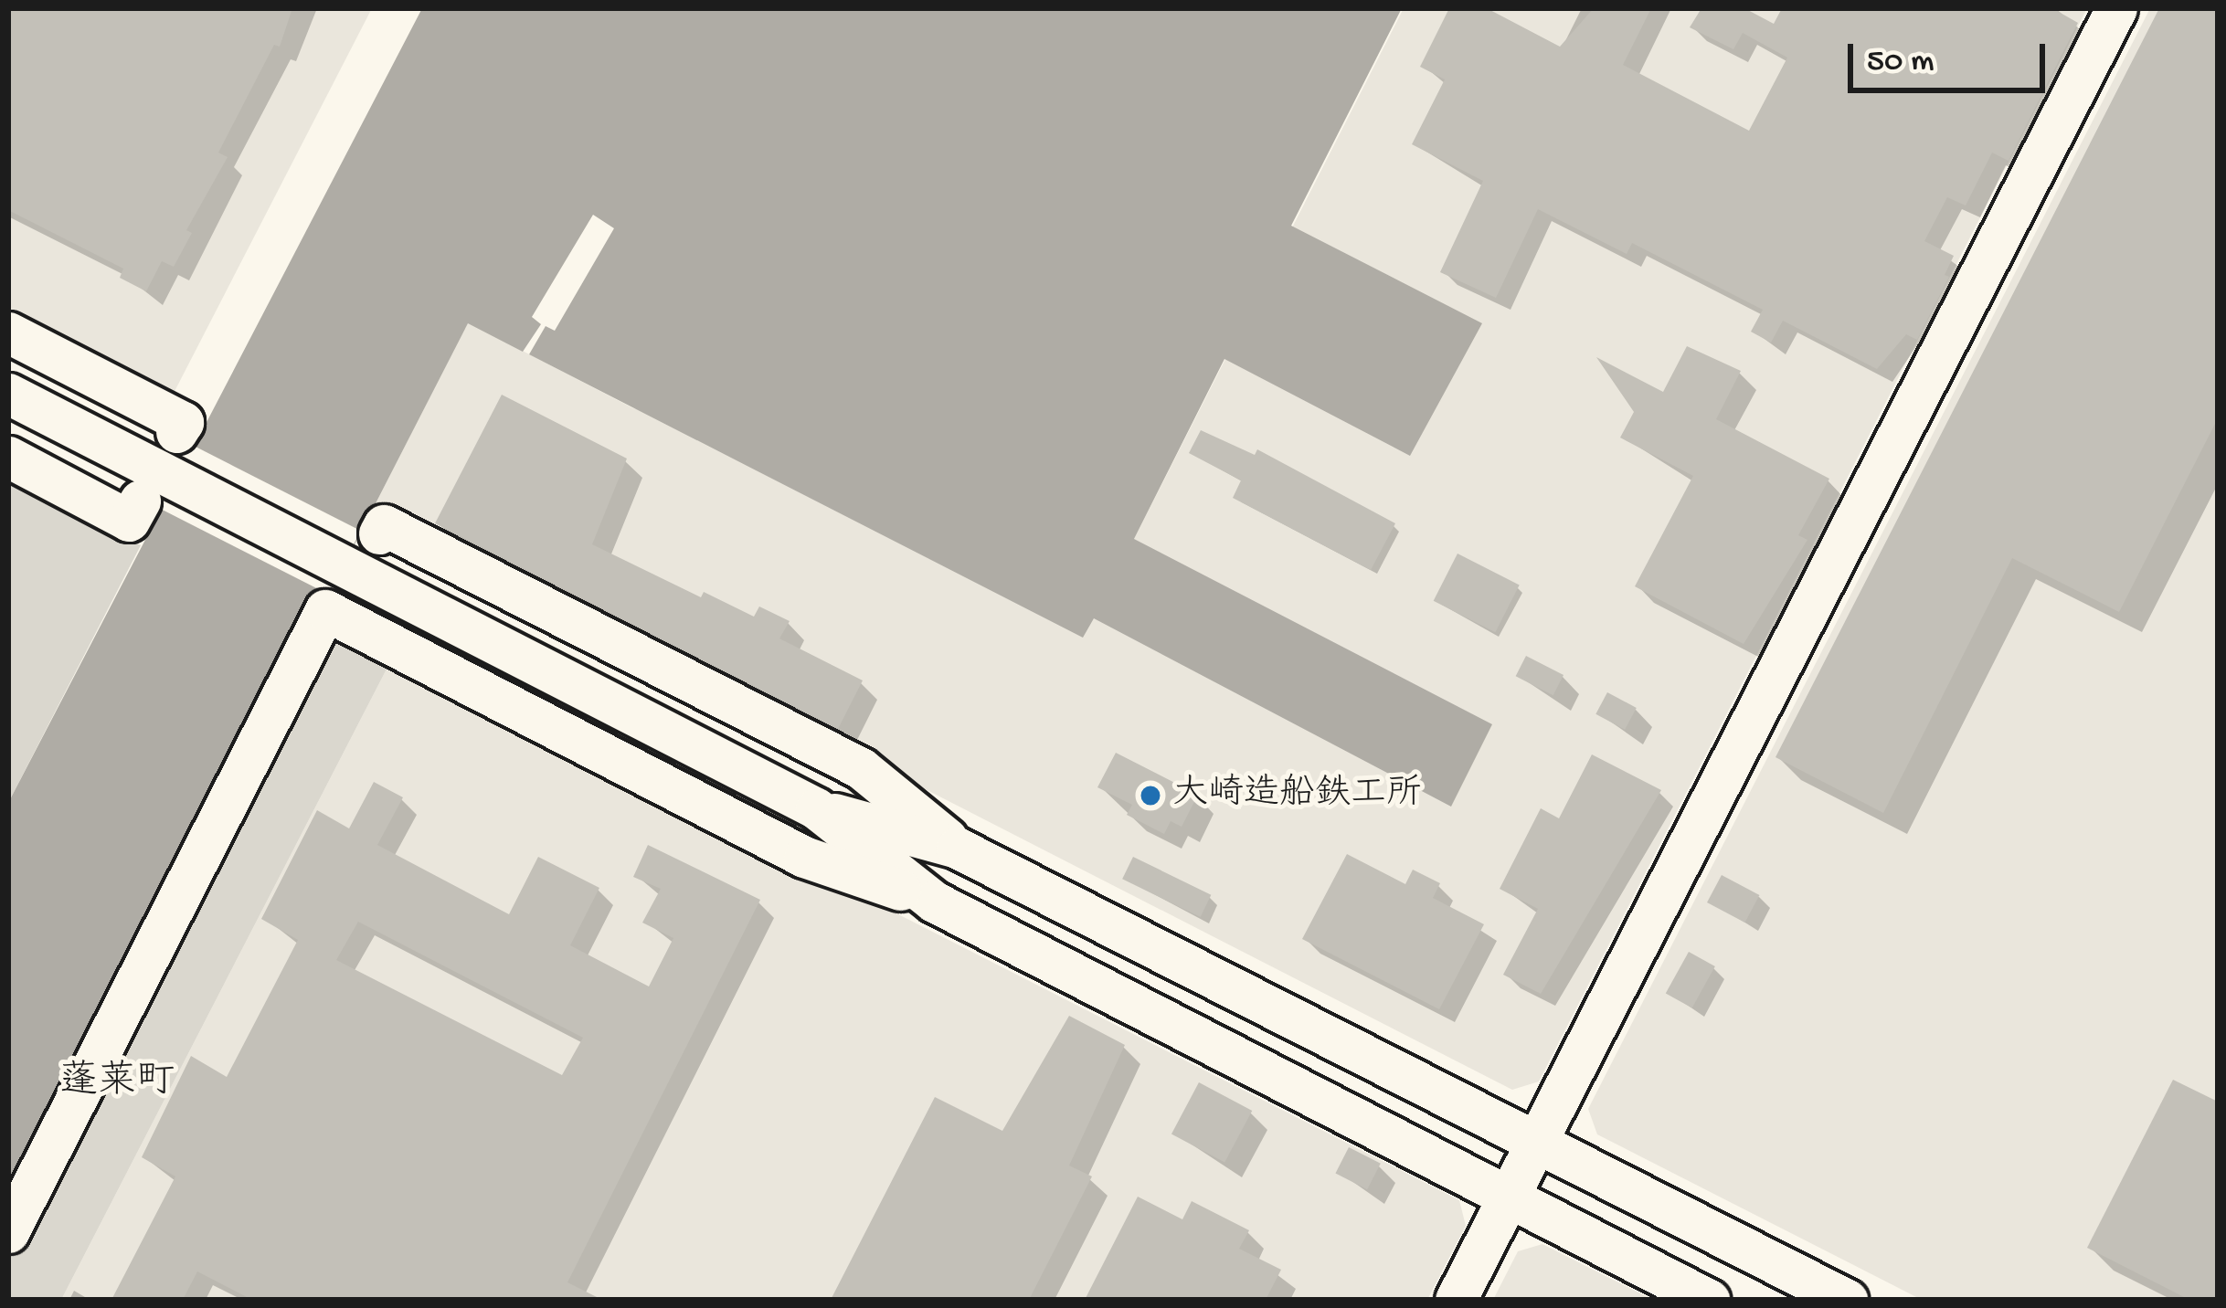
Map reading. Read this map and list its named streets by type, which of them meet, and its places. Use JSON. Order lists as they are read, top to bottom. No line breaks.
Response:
{"districts":["蓬莱町"],"places":["大崎造船鉄工所"],"scale_bar":"50 m"}
